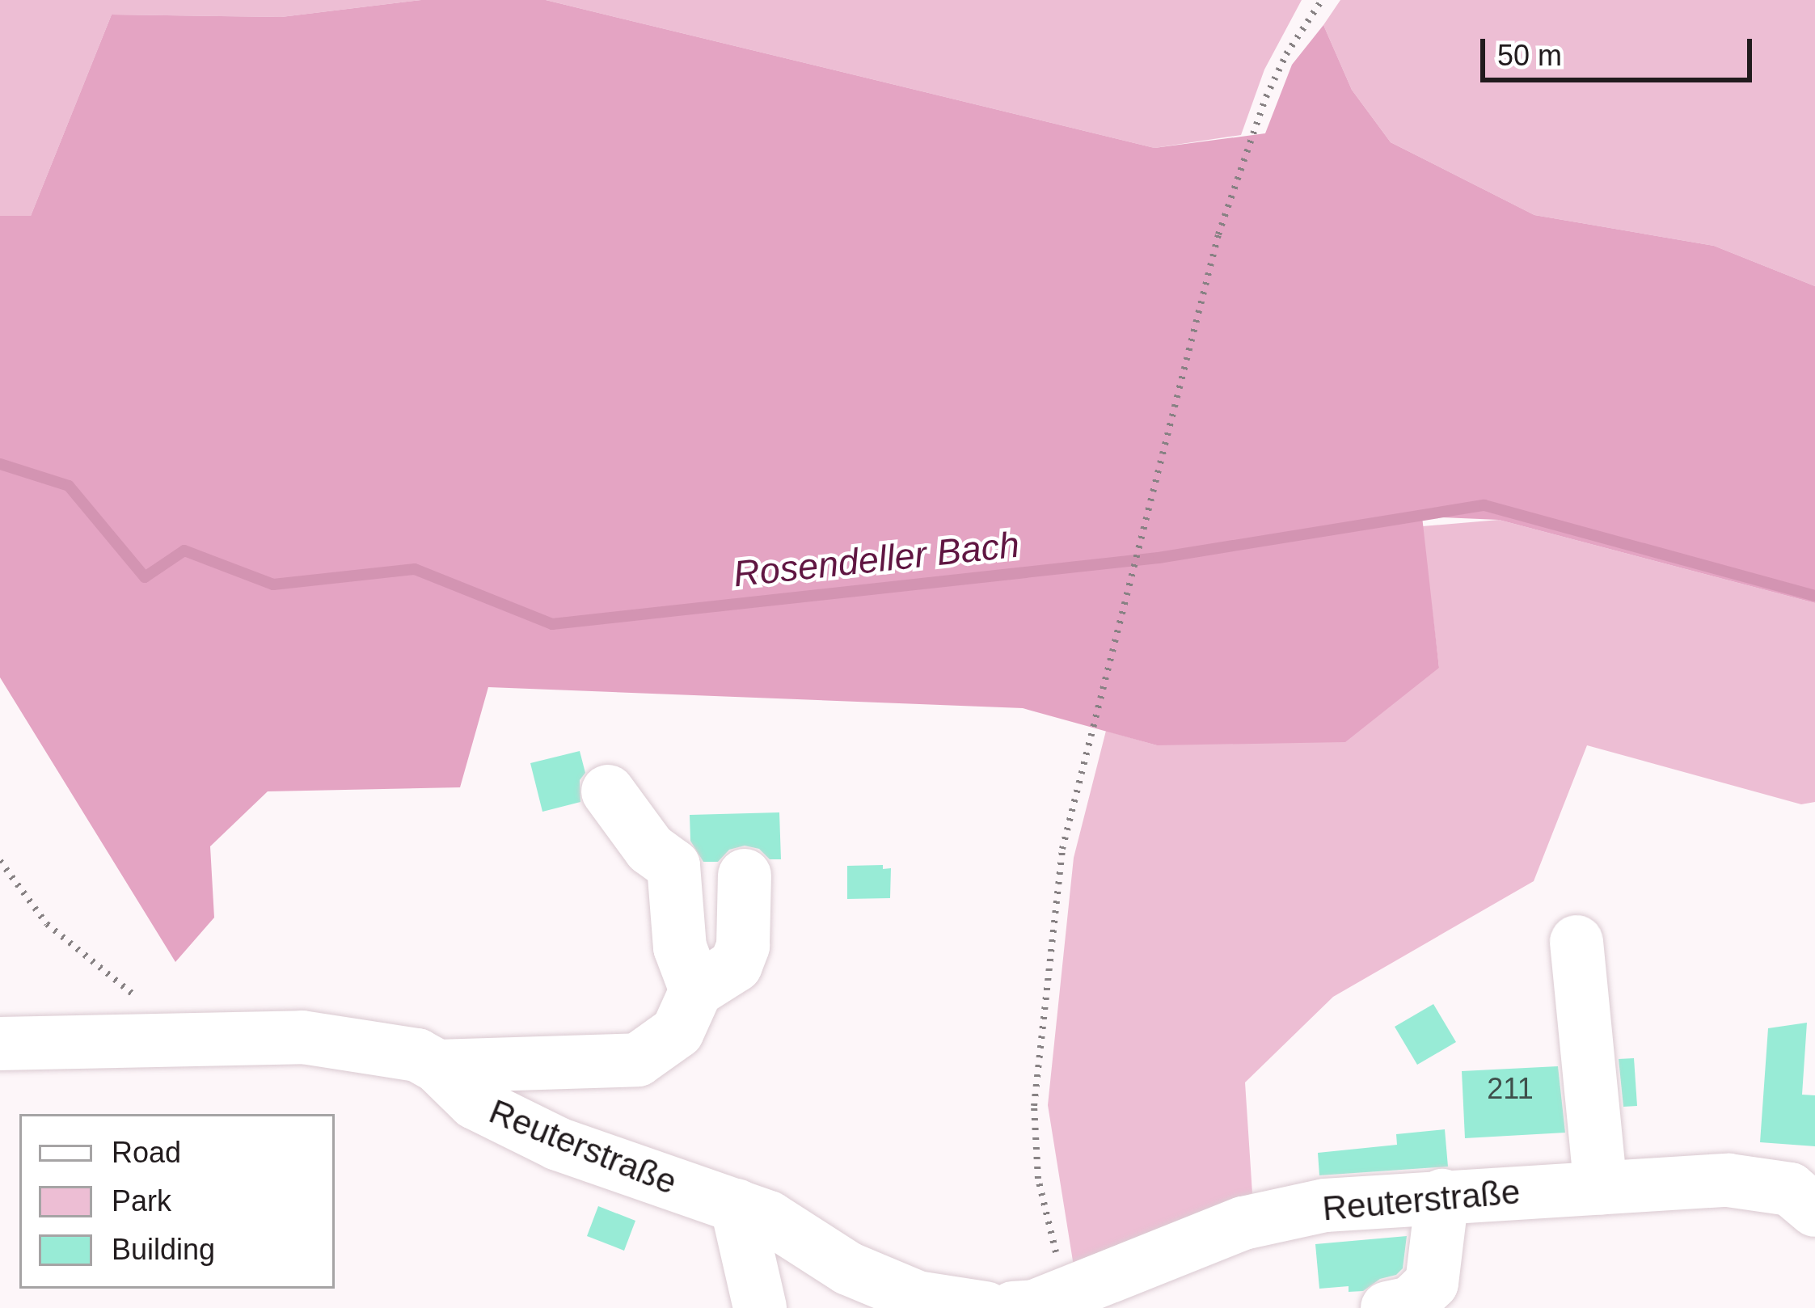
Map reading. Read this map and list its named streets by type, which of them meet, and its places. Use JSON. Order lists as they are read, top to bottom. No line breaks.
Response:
{"streets":{"street":["Reuterstraße"]},"water":["Rosendeller Bach"],"house_numbers":["211"],"legend":["Road","Park","Building"],"scale_bar":"50 m"}
